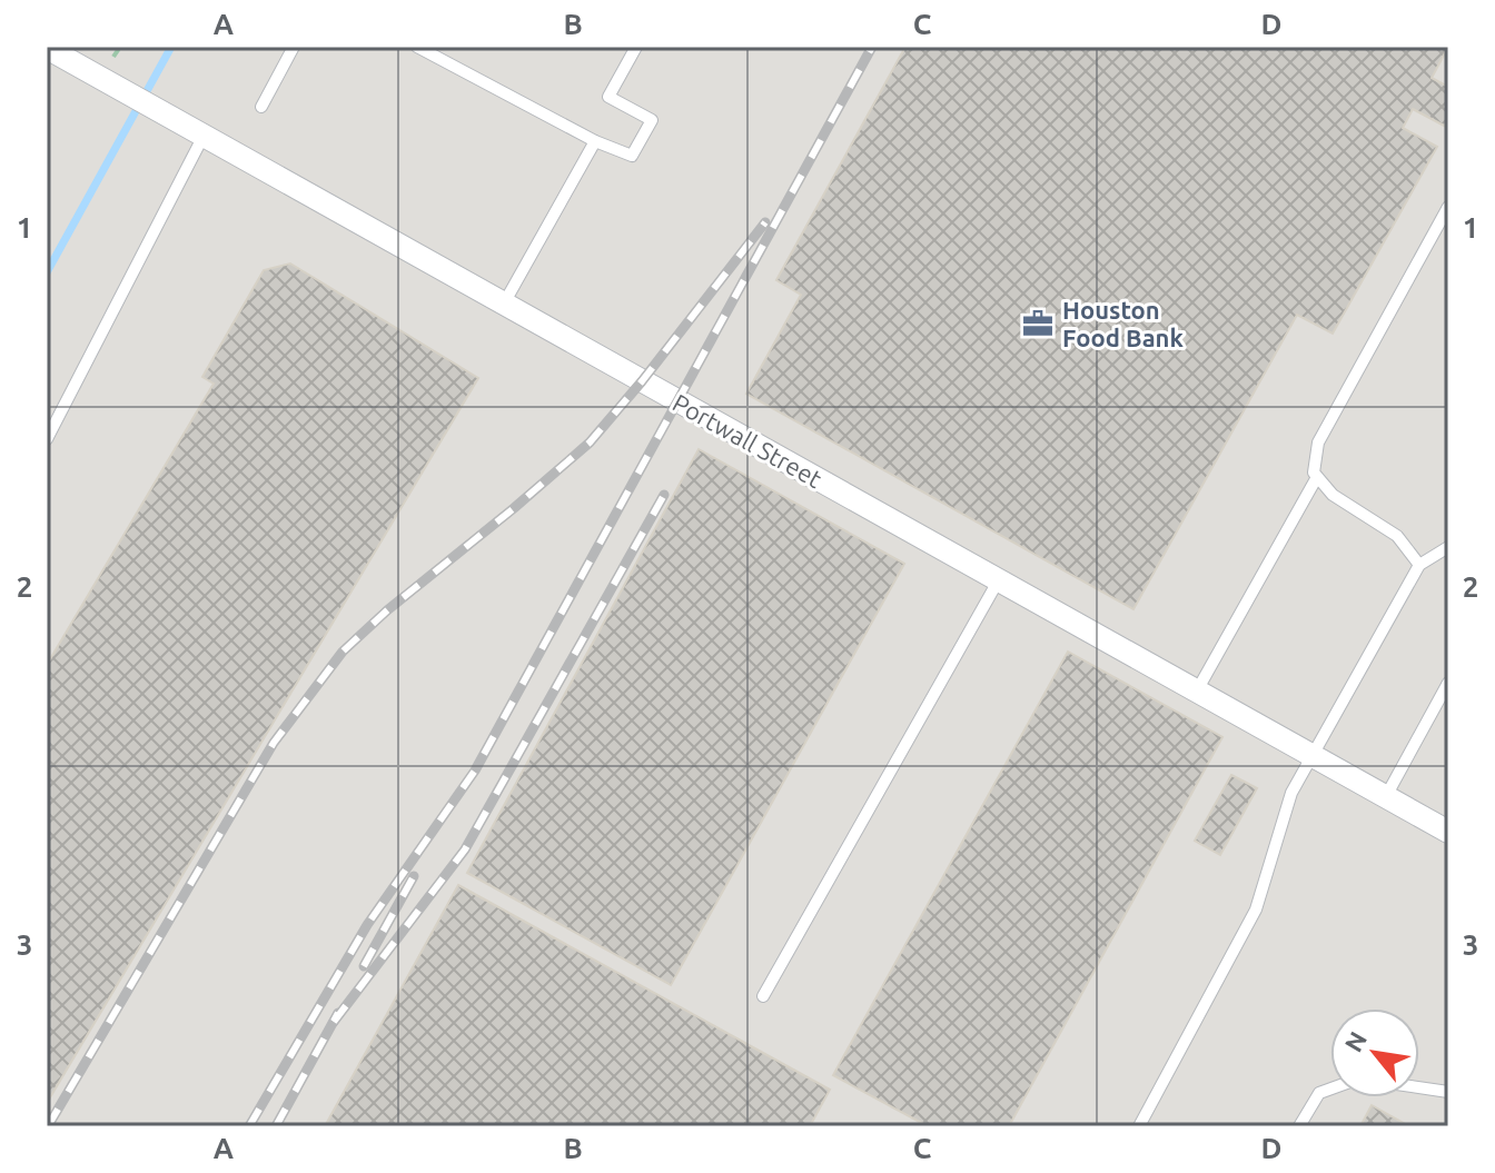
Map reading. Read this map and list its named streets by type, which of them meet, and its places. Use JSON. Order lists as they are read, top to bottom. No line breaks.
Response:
{"streets":{"street":["Portwall Street"]},"places":{"office":["Houston Food Bank"]},"north":"top left","grid":{"columns":["A","B","C","D"],"rows":["1","2","3"]}}
